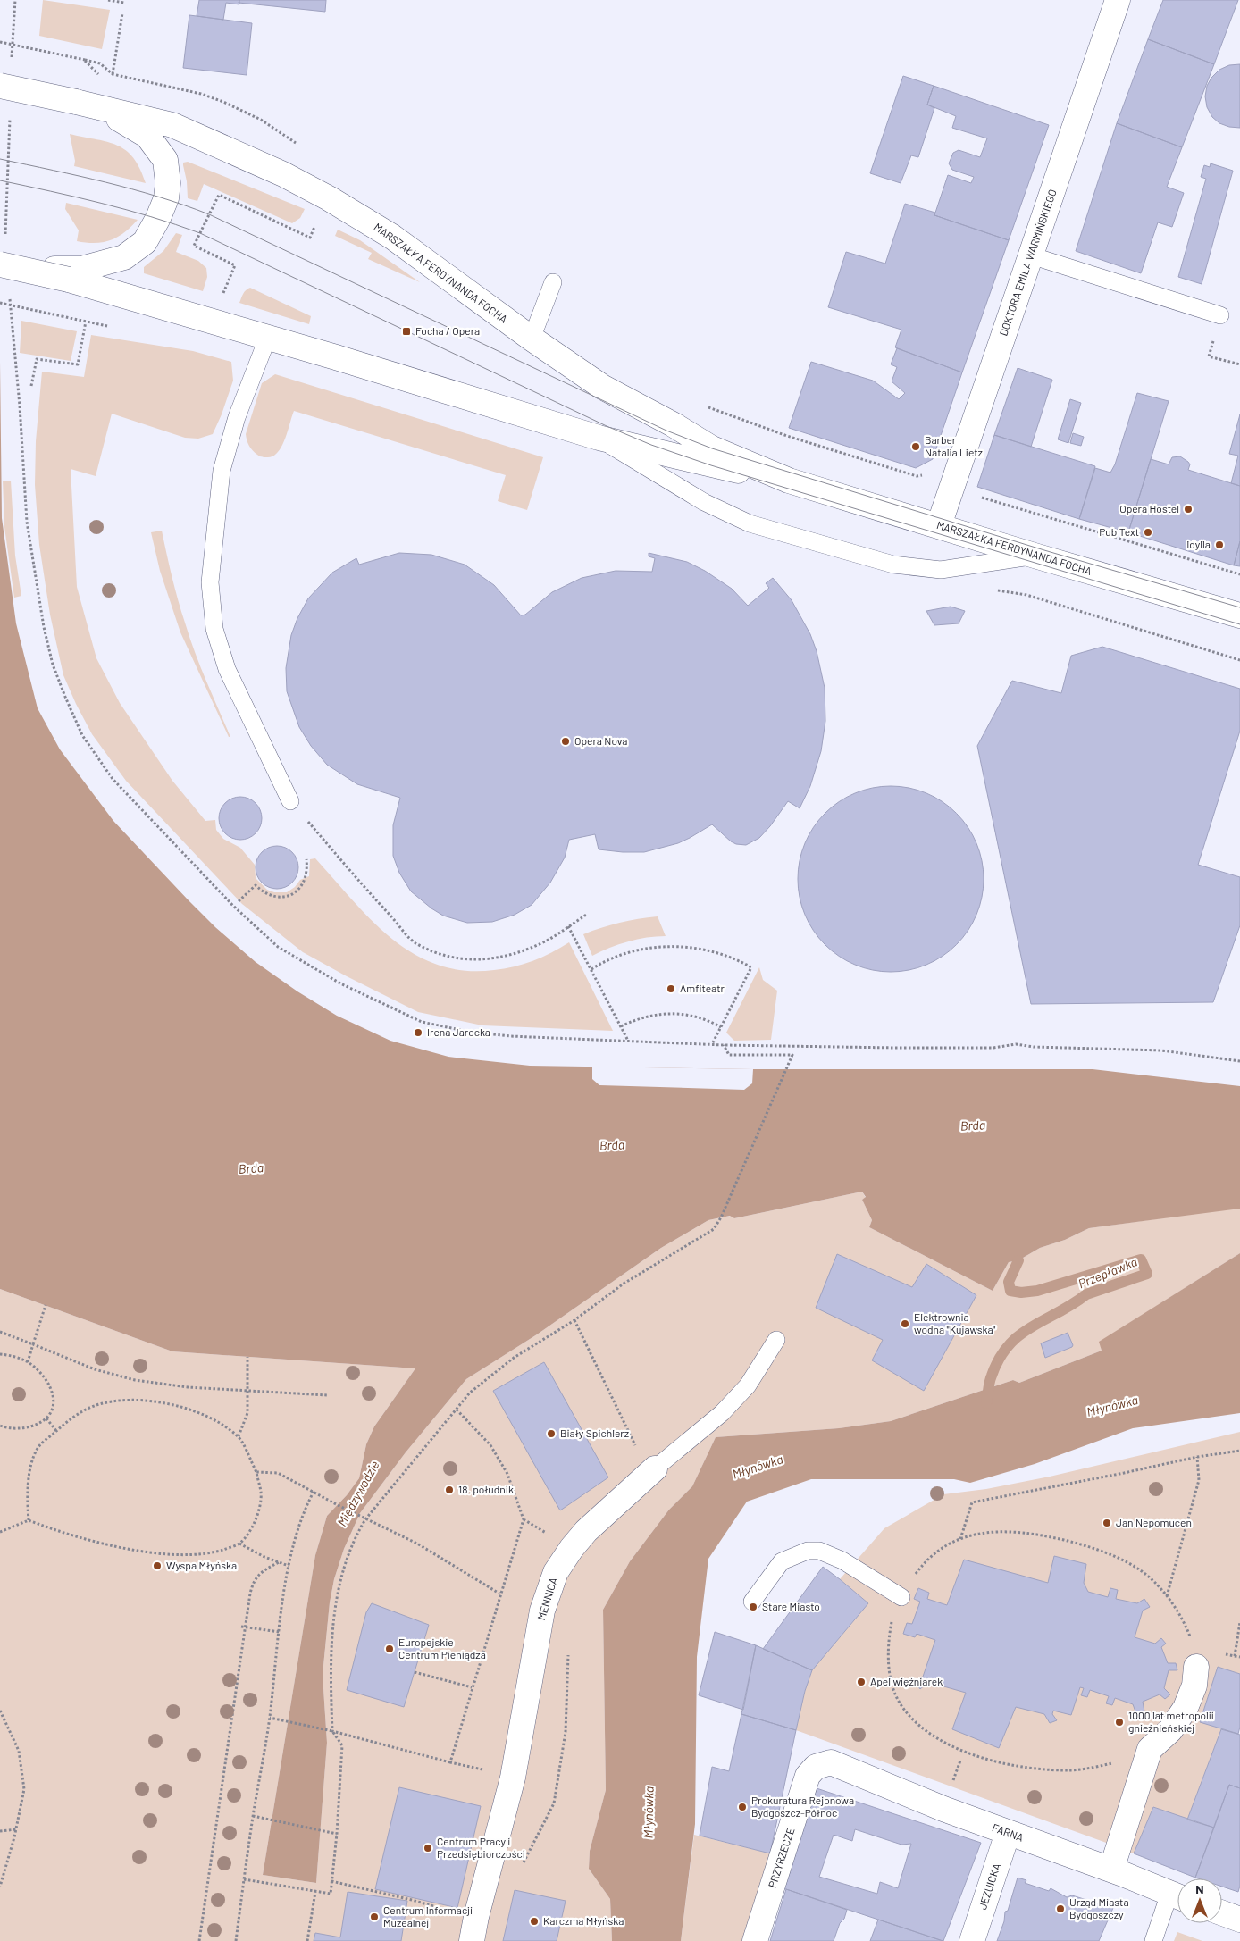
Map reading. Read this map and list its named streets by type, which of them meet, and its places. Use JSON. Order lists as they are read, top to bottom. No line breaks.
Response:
{"streets":{"street":["DOKTORA EMILA WARMIŃSKIEGO","MARSZAŁKA FERDYNANDA FOCHA","MENNICA","FARNA","PRZYRZECZE","JEZUICKA"]},"crossings":[["DOKTORA EMILA WARMIŃSKIEGO","MARSZAŁKA FERDYNANDA FOCHA"],["FARNA","PRZYRZECZE"],["FARNA","JEZUICKA"]],"water":["Brda","Przepławka","Młynówka","Międzywodzie"],"places":{"transit":["Focha / Opera"],"other":["Barber Natalia Lietz","Opera Hostel","Pub Text","Idylla","Opera Nova","Amfiteatr","Irena Jarocka","Elektrownia wodna \"Kujawska\"","Biały Spichlerz","18. południk","Jan Nepomucen","Wyspa Młyńska","Stare Miasto","Europejskie Centrum Pieniądza","Apel więźniarek","1000 lat metropolii gnieźnieńskiej","Prokuratura Rejonowa Bydgoszcz-Północ","Centrum Pracy i Przedsiębiorczości","Urząd Miasta Bydgoszczy","Centrum Informacji Muzealnej","Karczma Młyńska"]},"north":"top"}
